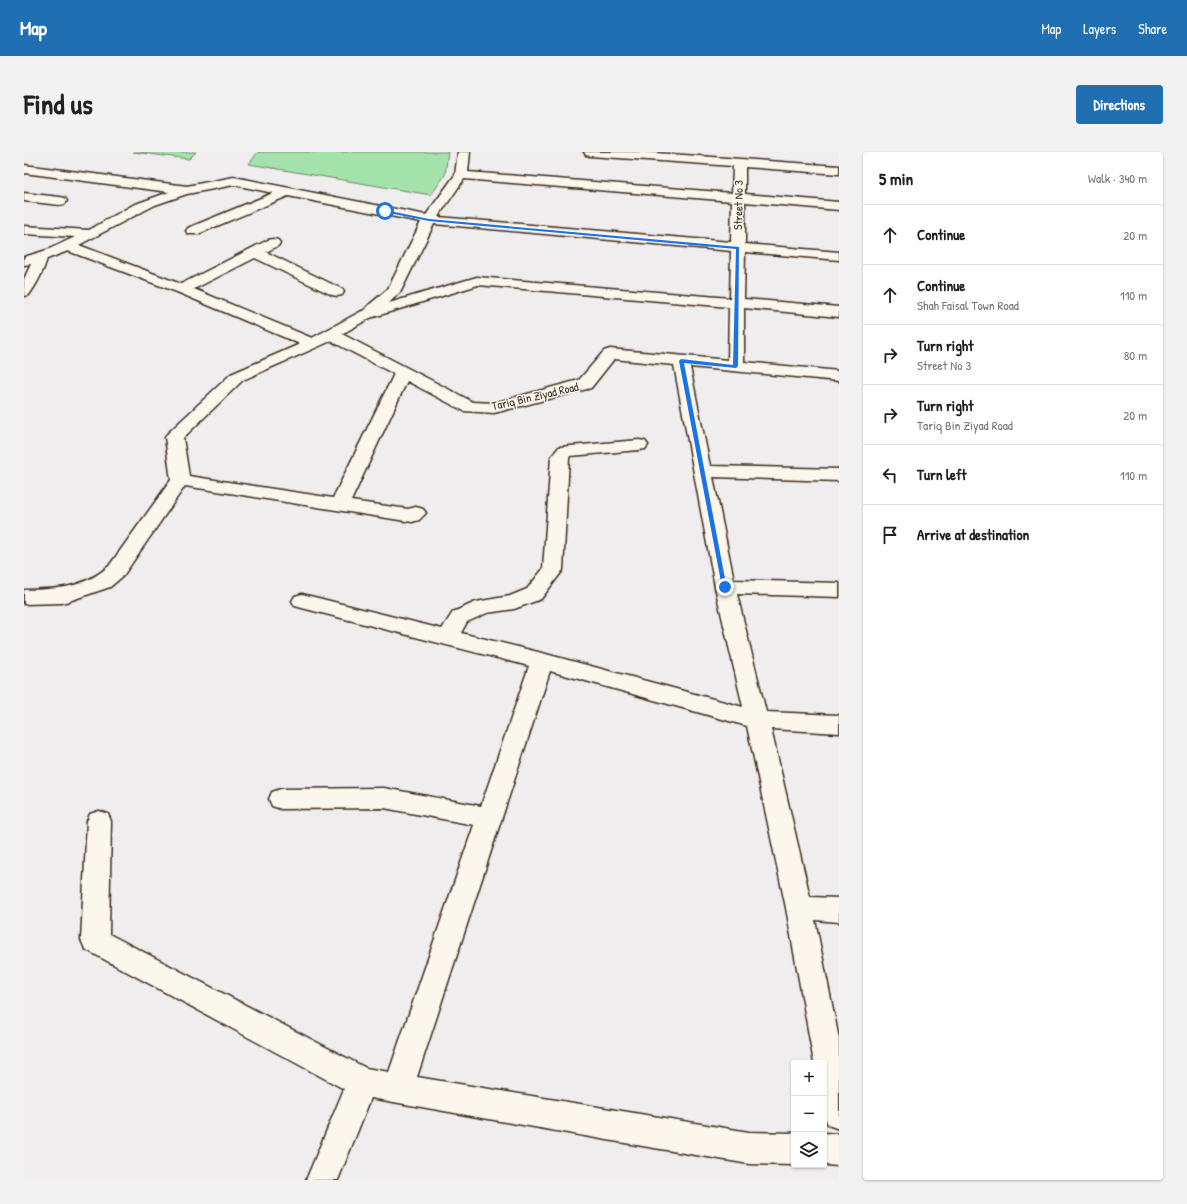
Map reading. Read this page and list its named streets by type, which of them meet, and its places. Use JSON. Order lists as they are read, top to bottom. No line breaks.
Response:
{"streets":{"street":["Street No 3","Tariq Bin Ziyad Road"]},"crossings":[["Street No 3","Tariq Bin Ziyad Road"]],"page":{"header":"Map","nav":["Map","Layers","Share"],"title":"Find us","buttons":"Directions","heading":["5 min","Walk · 340 m"],"list":[["Continue","20 m"],["Continue","Shah Faisal Town Road","110 m"],["Turn right","Street No 3","80 m"],["Turn right","Tariq Bin Ziyad Road","20 m"],["Turn left","110 m"],"Arrive at destination"],"map_buttons":["+","−"]}}
